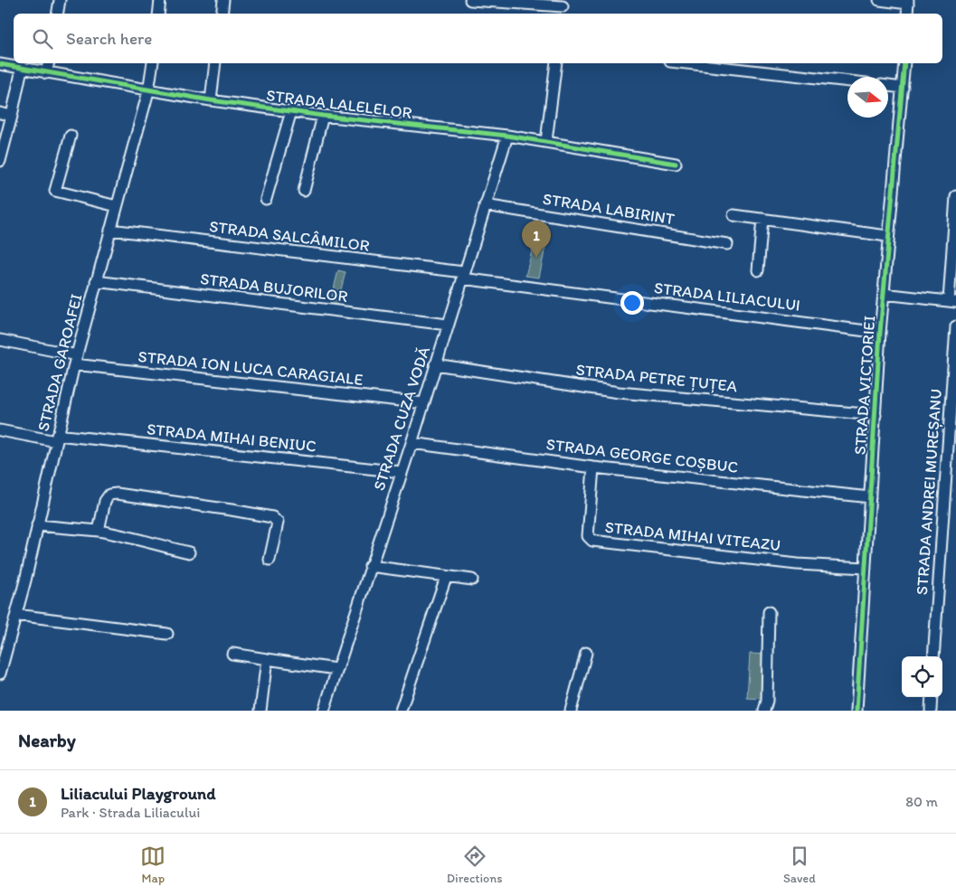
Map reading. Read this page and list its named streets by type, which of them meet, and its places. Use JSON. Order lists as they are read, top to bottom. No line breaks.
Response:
{"streets":{"street":["STRADA LALELELOR","STRADA LABIRINT","STRADA SALCÂMILOR","STRADA BUJORILOR","STRADA LILIACULUI","STRADA GAROAFEI","STRADA ION LUCA CARAGIALE","STRADA PETRE ȚUȚEA","STRADA VICTORIEI","STRADA CUZA VODĂ","STRADA MIHAI BENIUC","STRADA GEORGE COȘBUC","STRADA ANDREI MUREȘANU","STRADA MIHAI VITEAZU"]},"crossings":[["STRADA LALELELOR","STRADA GAROAFEI"],["STRADA LALELELOR","STRADA CUZA VODĂ"],["STRADA LABIRINT","STRADA CUZA VODĂ"],["STRADA SALCÂMILOR","STRADA LILIACULUI"],["STRADA SALCÂMILOR","STRADA GAROAFEI"],["STRADA SALCÂMILOR","STRADA CUZA VODĂ"],["STRADA BUJORILOR","STRADA GAROAFEI"],["STRADA BUJORILOR","STRADA CUZA VODĂ"],["STRADA LILIACULUI","STRADA VICTORIEI"],["STRADA LILIACULUI","STRADA CUZA VODĂ"],["STRADA GAROAFEI","STRADA ION LUCA CARAGIALE"],["STRADA GAROAFEI","STRADA MIHAI BENIUC"],["STRADA ION LUCA CARAGIALE","STRADA CUZA VODĂ"],["STRADA PETRE ȚUȚEA","STRADA VICTORIEI"],["STRADA PETRE ȚUȚEA","STRADA CUZA VODĂ"],["STRADA VICTORIEI","STRADA GEORGE COȘBUC"],["STRADA VICTORIEI","STRADA MIHAI VITEAZU"],["STRADA CUZA VODĂ","STRADA MIHAI BENIUC"],["STRADA CUZA VODĂ","STRADA GEORGE COȘBUC"],["STRADA GEORGE COȘBUC","STRADA MIHAI VITEAZU"]],"north":"right","page":{"search":"Search here","pins":"1","heading":"Nearby","list":[{"mark":"1","name":"Liliacului Playground","note":"Park · Strada Liliacului","value":"80 m"}],"nav":["Map","Directions","Saved"]}}
